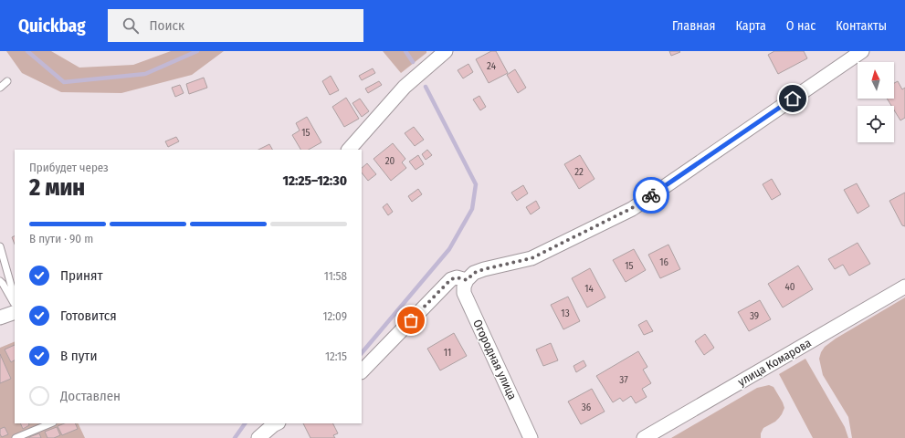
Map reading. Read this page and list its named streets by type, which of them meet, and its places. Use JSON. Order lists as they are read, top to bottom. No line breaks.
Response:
{"streets":{"street":["Огородная улица","улица Комарова"]},"house_numbers":["24","15","20","22","16","15","40","14","13","39","11","37","36"],"north":"top","page":{"header":"Quickbag","search":"Поиск","nav":["Главная","Карта","О нас","Контакты"],"heading":["2 мин","Прибудет через","12:25–12:30"],"bar":"В пути · 90 m","list":[["Принят","11:58"],["Готовится","12:09"],["В пути","12:15"],"Доставлен"]}}
